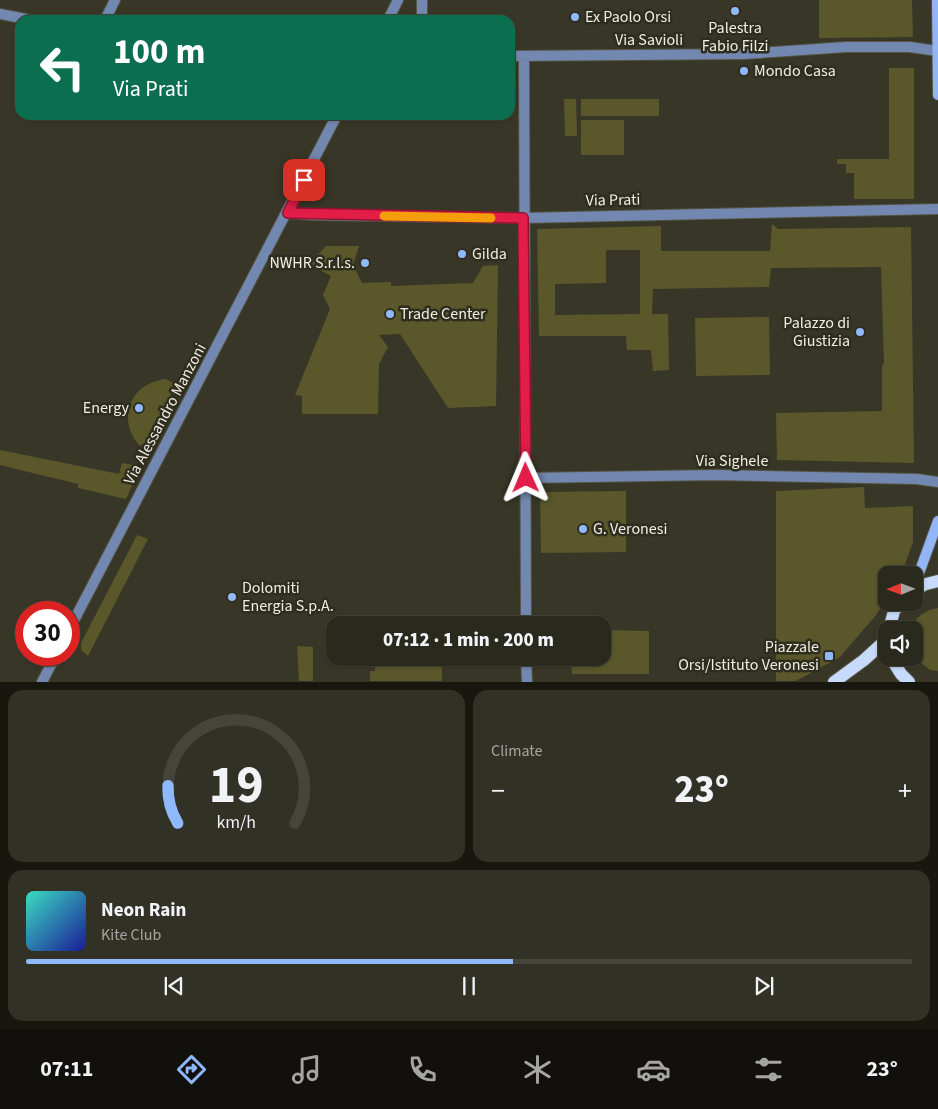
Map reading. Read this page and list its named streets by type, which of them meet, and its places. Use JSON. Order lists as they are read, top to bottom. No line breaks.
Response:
{"streets":{"street":["Via Savioli","Via Prati","Via Alessandro Manzoni","Via Sighele"]},"crossings":[["Via Prati","Via Alessandro Manzoni"]],"places":{"other":["Palestra Fabio Filzi","Ex Paolo Orsi","Mondo Casa","Gilda","NWHR S.r.l.s.","Trade Center","Palazzo di Giustizia","Energy","G. Veronesi","Dolomiti Energia S.p.A."],"transit":["Piazzale Orsi/Istituto Veronesi"]},"north":"left","page":{"turn":["100 m","Via Prati"],"limit":"30","trip":"07:12 · 1 min · 200 m","tile":"Climate","heat":["−","23°","+"],"song":["Neon Rain","Kite Club"],"tabs":["07:11","23°"],"gauge":["19","km/h"]}}
